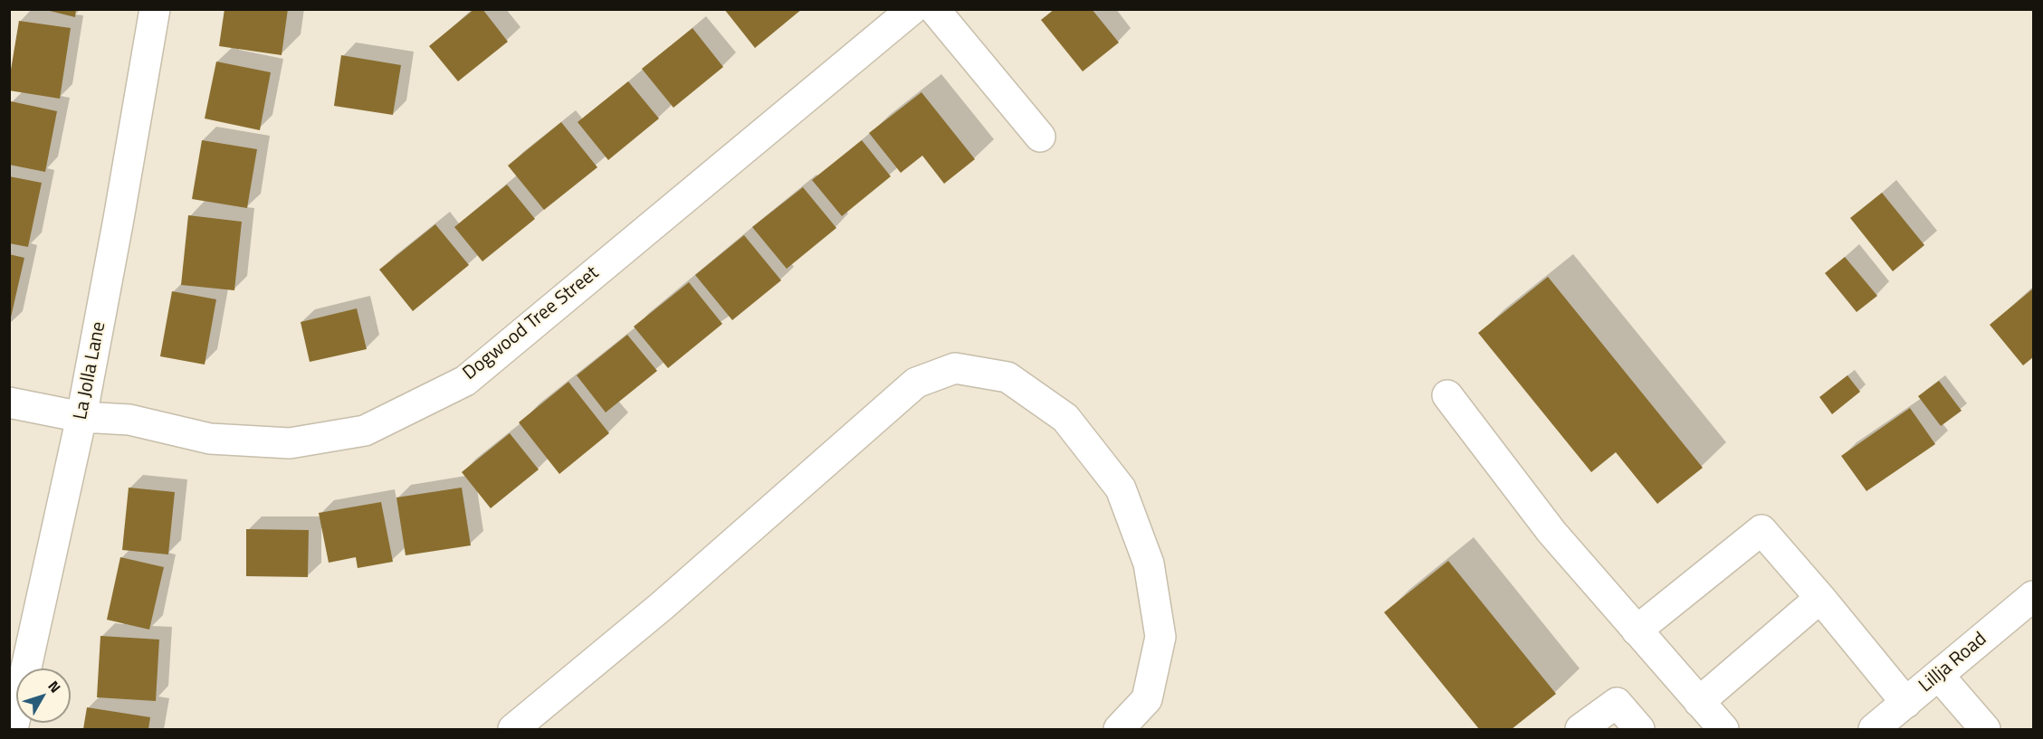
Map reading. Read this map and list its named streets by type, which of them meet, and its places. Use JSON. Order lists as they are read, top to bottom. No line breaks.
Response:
{"streets":{"street":["Dogwood Tree Street","La Jolla Lane","Lillja Road"]},"crossings":[["Dogwood Tree Street","La Jolla Lane"]],"north":"top right"}
